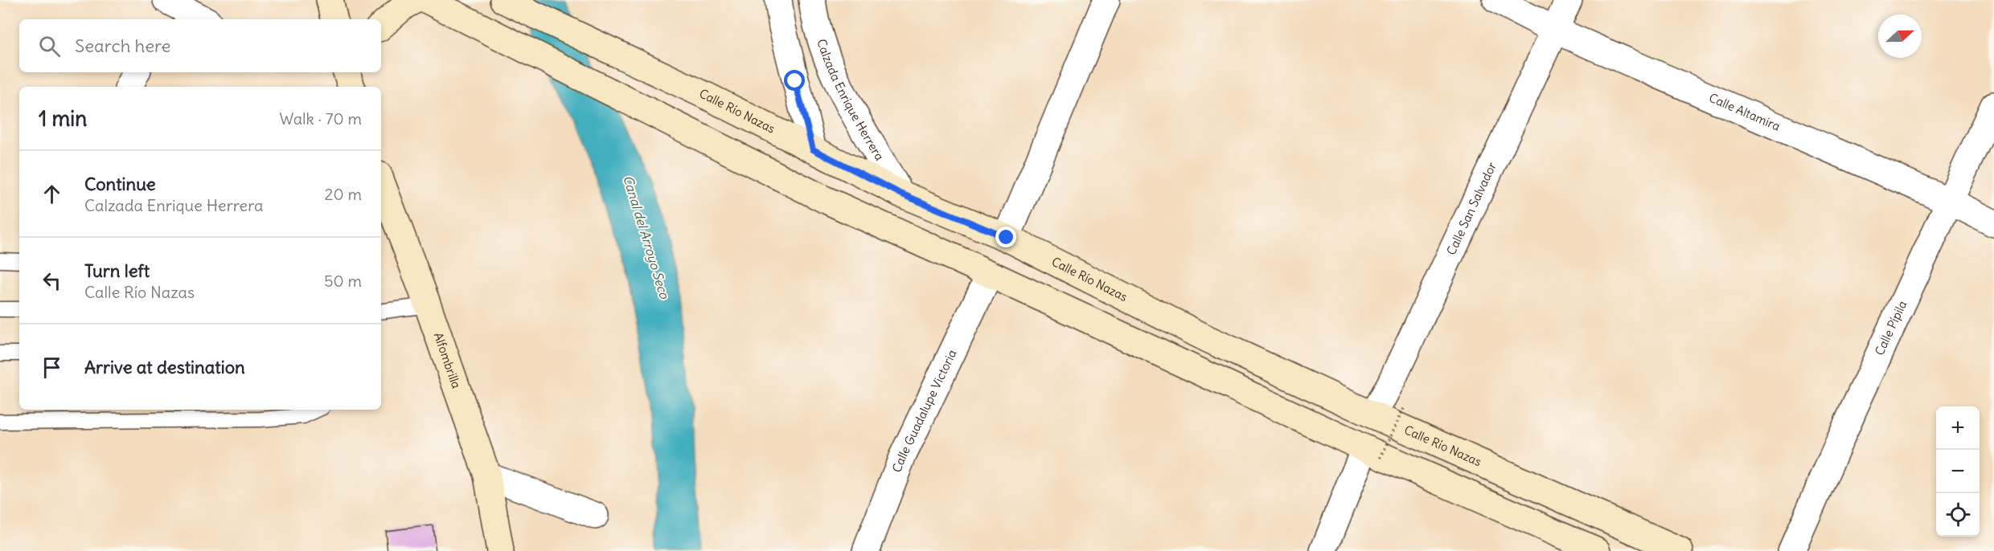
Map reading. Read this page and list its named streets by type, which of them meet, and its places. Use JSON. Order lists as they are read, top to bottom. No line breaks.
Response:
{"streets":{"street":["Calzada Enrique Herrera","Calle Río Nazas","Calle Altamira","Calle San Salvador","Calle Pípila","Alfombrilla","Calle Guadalupe Victoria"]},"crossings":[["Calzada Enrique Herrera","Calle Río Nazas"],["Calle Río Nazas","Calle San Salvador"],["Calle Altamira","Calle San Salvador"],["Calle Altamira","Calle Pípila"]],"water":["Canal del Arroyo Seco"],"north":"right","page":{"search":"Search here","heading":["1 min","Walk · 70 m"],"list":[["Continue","Calzada Enrique Herrera","20 m"],["Turn left","Calle Río Nazas","50 m"],"Arrive at destination"],"map_buttons":["+","−"]}}
